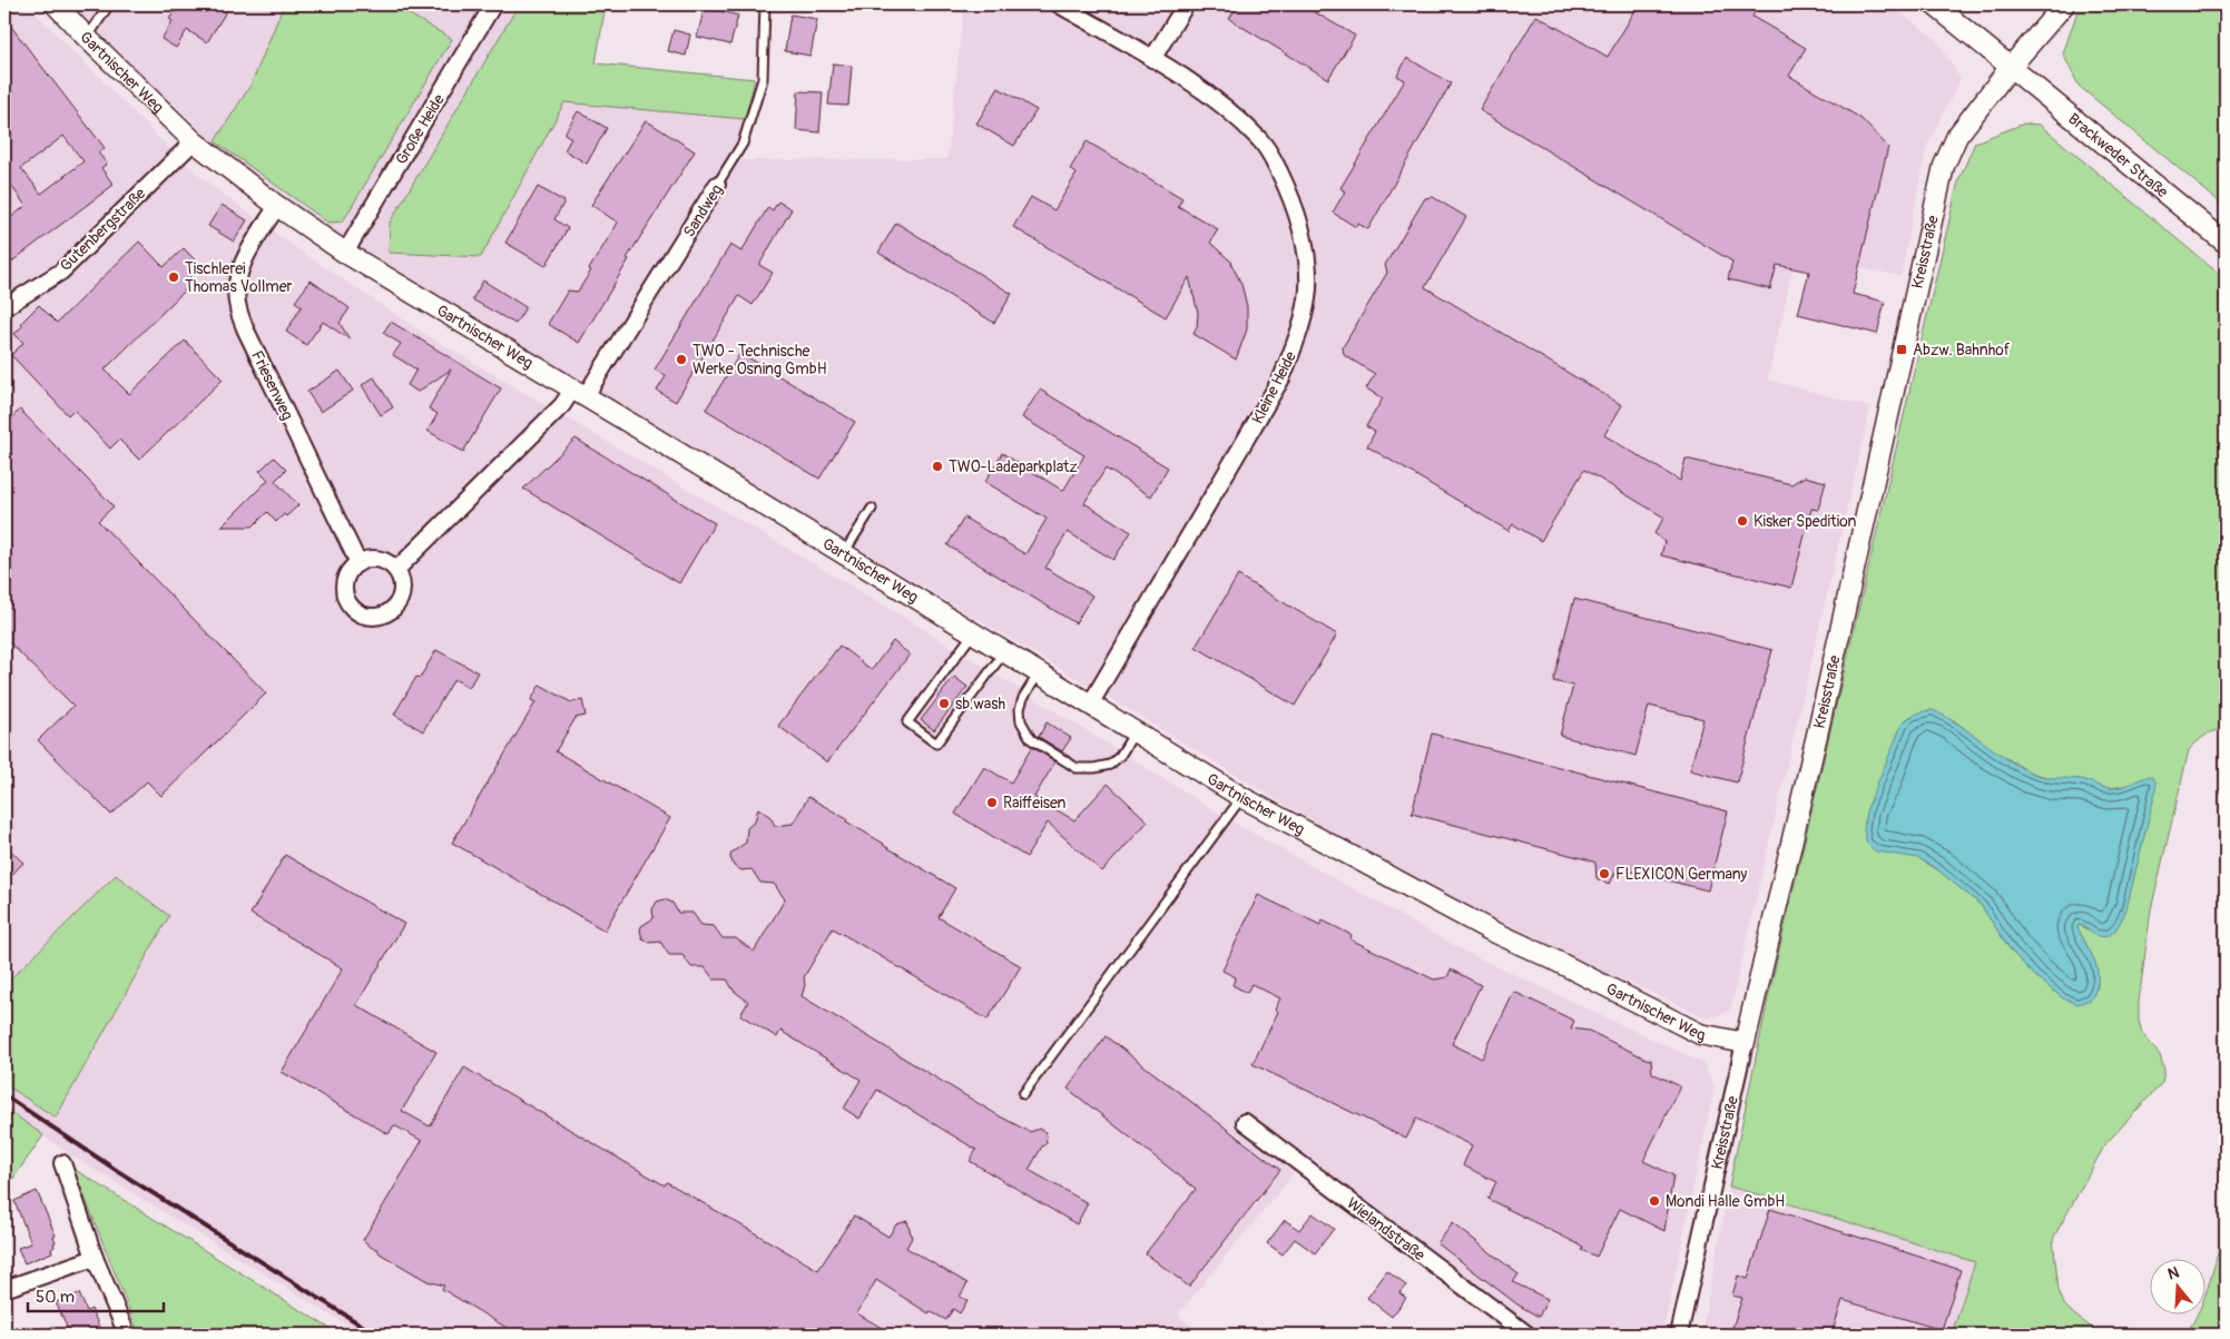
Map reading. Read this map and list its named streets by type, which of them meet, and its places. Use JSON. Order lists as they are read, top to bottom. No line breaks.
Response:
{"streets":{"street":["Gartnischer Weg","Große Heide","Brackweder Straße","Sandweg","Gutenbergstraße","Kreisstraße","Friesenweg","Kleine Heide","Wielandstraße"]},"crossings":[["Gartnischer Weg","Große Heide"],["Gartnischer Weg","Sandweg"],["Gartnischer Weg","Gutenbergstraße"],["Gartnischer Weg","Kreisstraße"],["Gartnischer Weg","Friesenweg"],["Gartnischer Weg","Kleine Heide"],["Brackweder Straße","Kreisstraße"]],"places":{"other":["Tischlerei Thomas Vollmer","TWO - Technische Werke Osning GmbH","TWO-Ladeparkplatz","Kisker Spedition","sb.wash","Raiffeisen","FLEXICON Germany","Mondi Halle GmbH"],"transit":["Abzw. Bahnhof"]},"scale_bar":"50 m","north":"top"}
